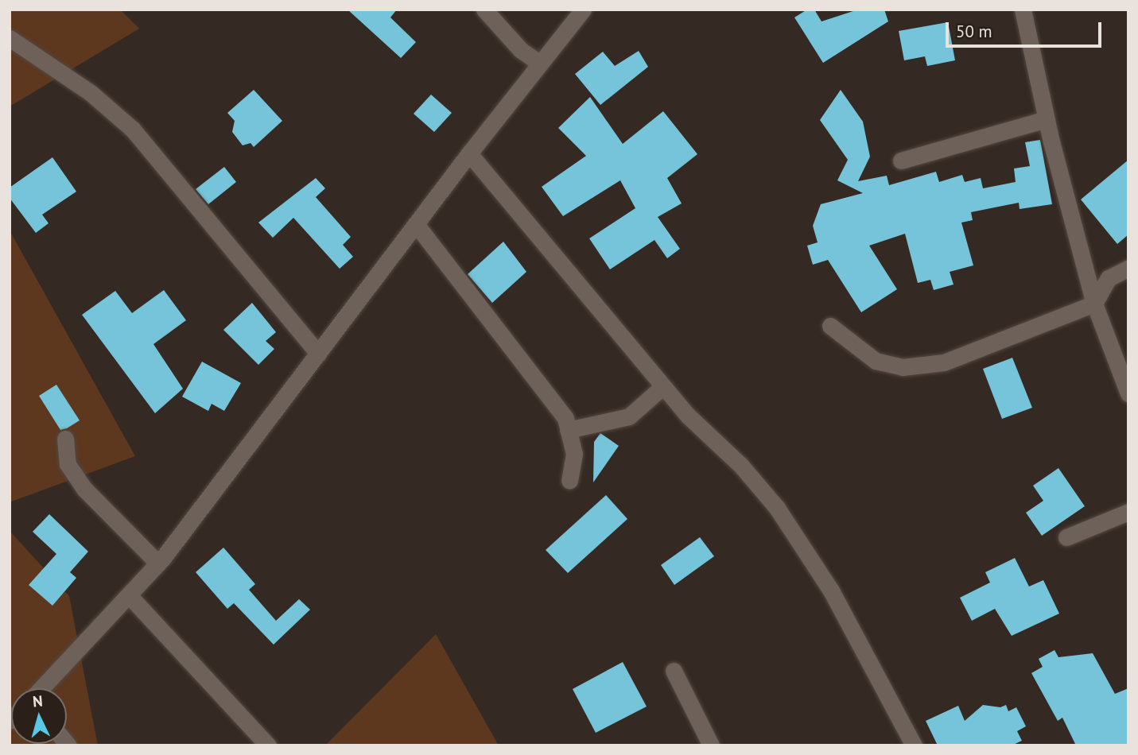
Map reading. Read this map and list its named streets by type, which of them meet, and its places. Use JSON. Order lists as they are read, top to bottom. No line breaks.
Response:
{"scale_bar":"50 m","north":"top"}
